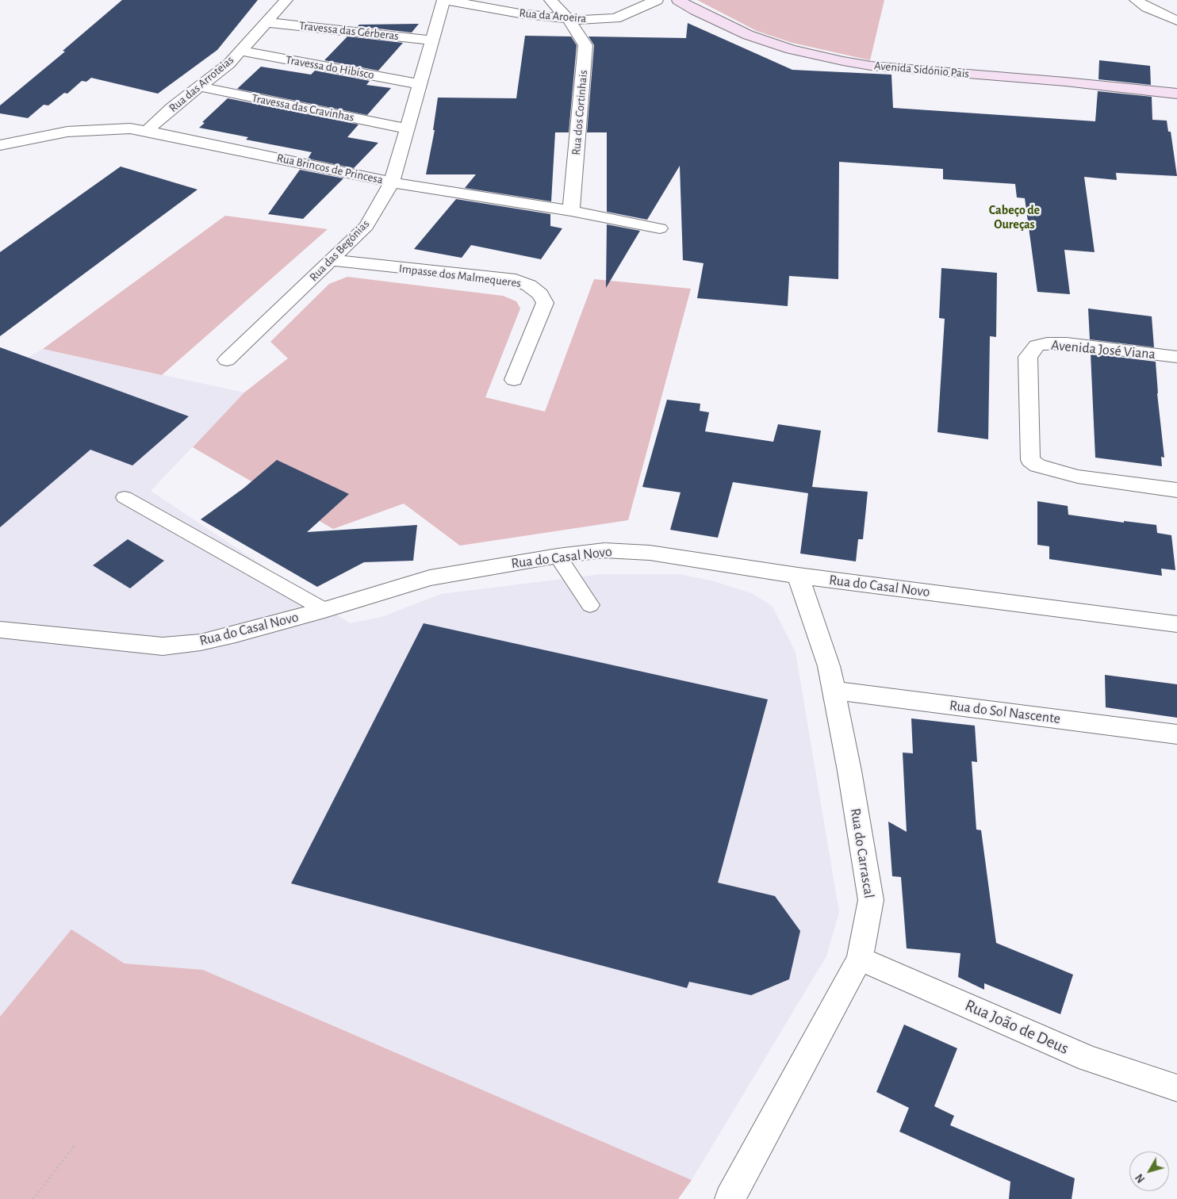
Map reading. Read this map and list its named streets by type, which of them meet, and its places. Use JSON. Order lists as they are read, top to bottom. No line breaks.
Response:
{"streets":{"main road":["Avenida Sidónio Pais"],"street":["Rua da Aroeira","Travessa das Gérberas","Travessa do Hibísco","Rua das Arroteias","Travessa das Cravinhas","Rua dos Cortinhais","Rua Brincos de Princesa","Rua das Begónias","Impasse dos Malmequeres","Avenida José Viana","Rua do Casal Novo","Rua do Sol Nascente","Rua do Carrascal","Rua João de Deus"]},"crossings":[["Rua da Aroeira","Rua dos Cortinhais"],["Rua da Aroeira","Rua das Begónias"],["Travessa das Gérberas","Rua das Arroteias"],["Travessa das Gérberas","Rua das Begónias"],["Travessa do Hibísco","Rua das Arroteias"],["Travessa do Hibísco","Rua das Begónias"],["Rua das Arroteias","Travessa das Cravinhas"],["Rua das Arroteias","Rua Brincos de Princesa"],["Travessa das Cravinhas","Rua das Begónias"],["Rua dos Cortinhais","Rua Brincos de Princesa"],["Rua Brincos de Princesa","Rua das Begónias"],["Rua das Begónias","Impasse dos Malmequeres"],["Rua do Casal Novo","Rua do Carrascal"],["Rua do Sol Nascente","Rua do Carrascal"],["Rua do Carrascal","Rua João de Deus"]],"districts":["Cabeço de Oureças"],"north":"bottom left"}
